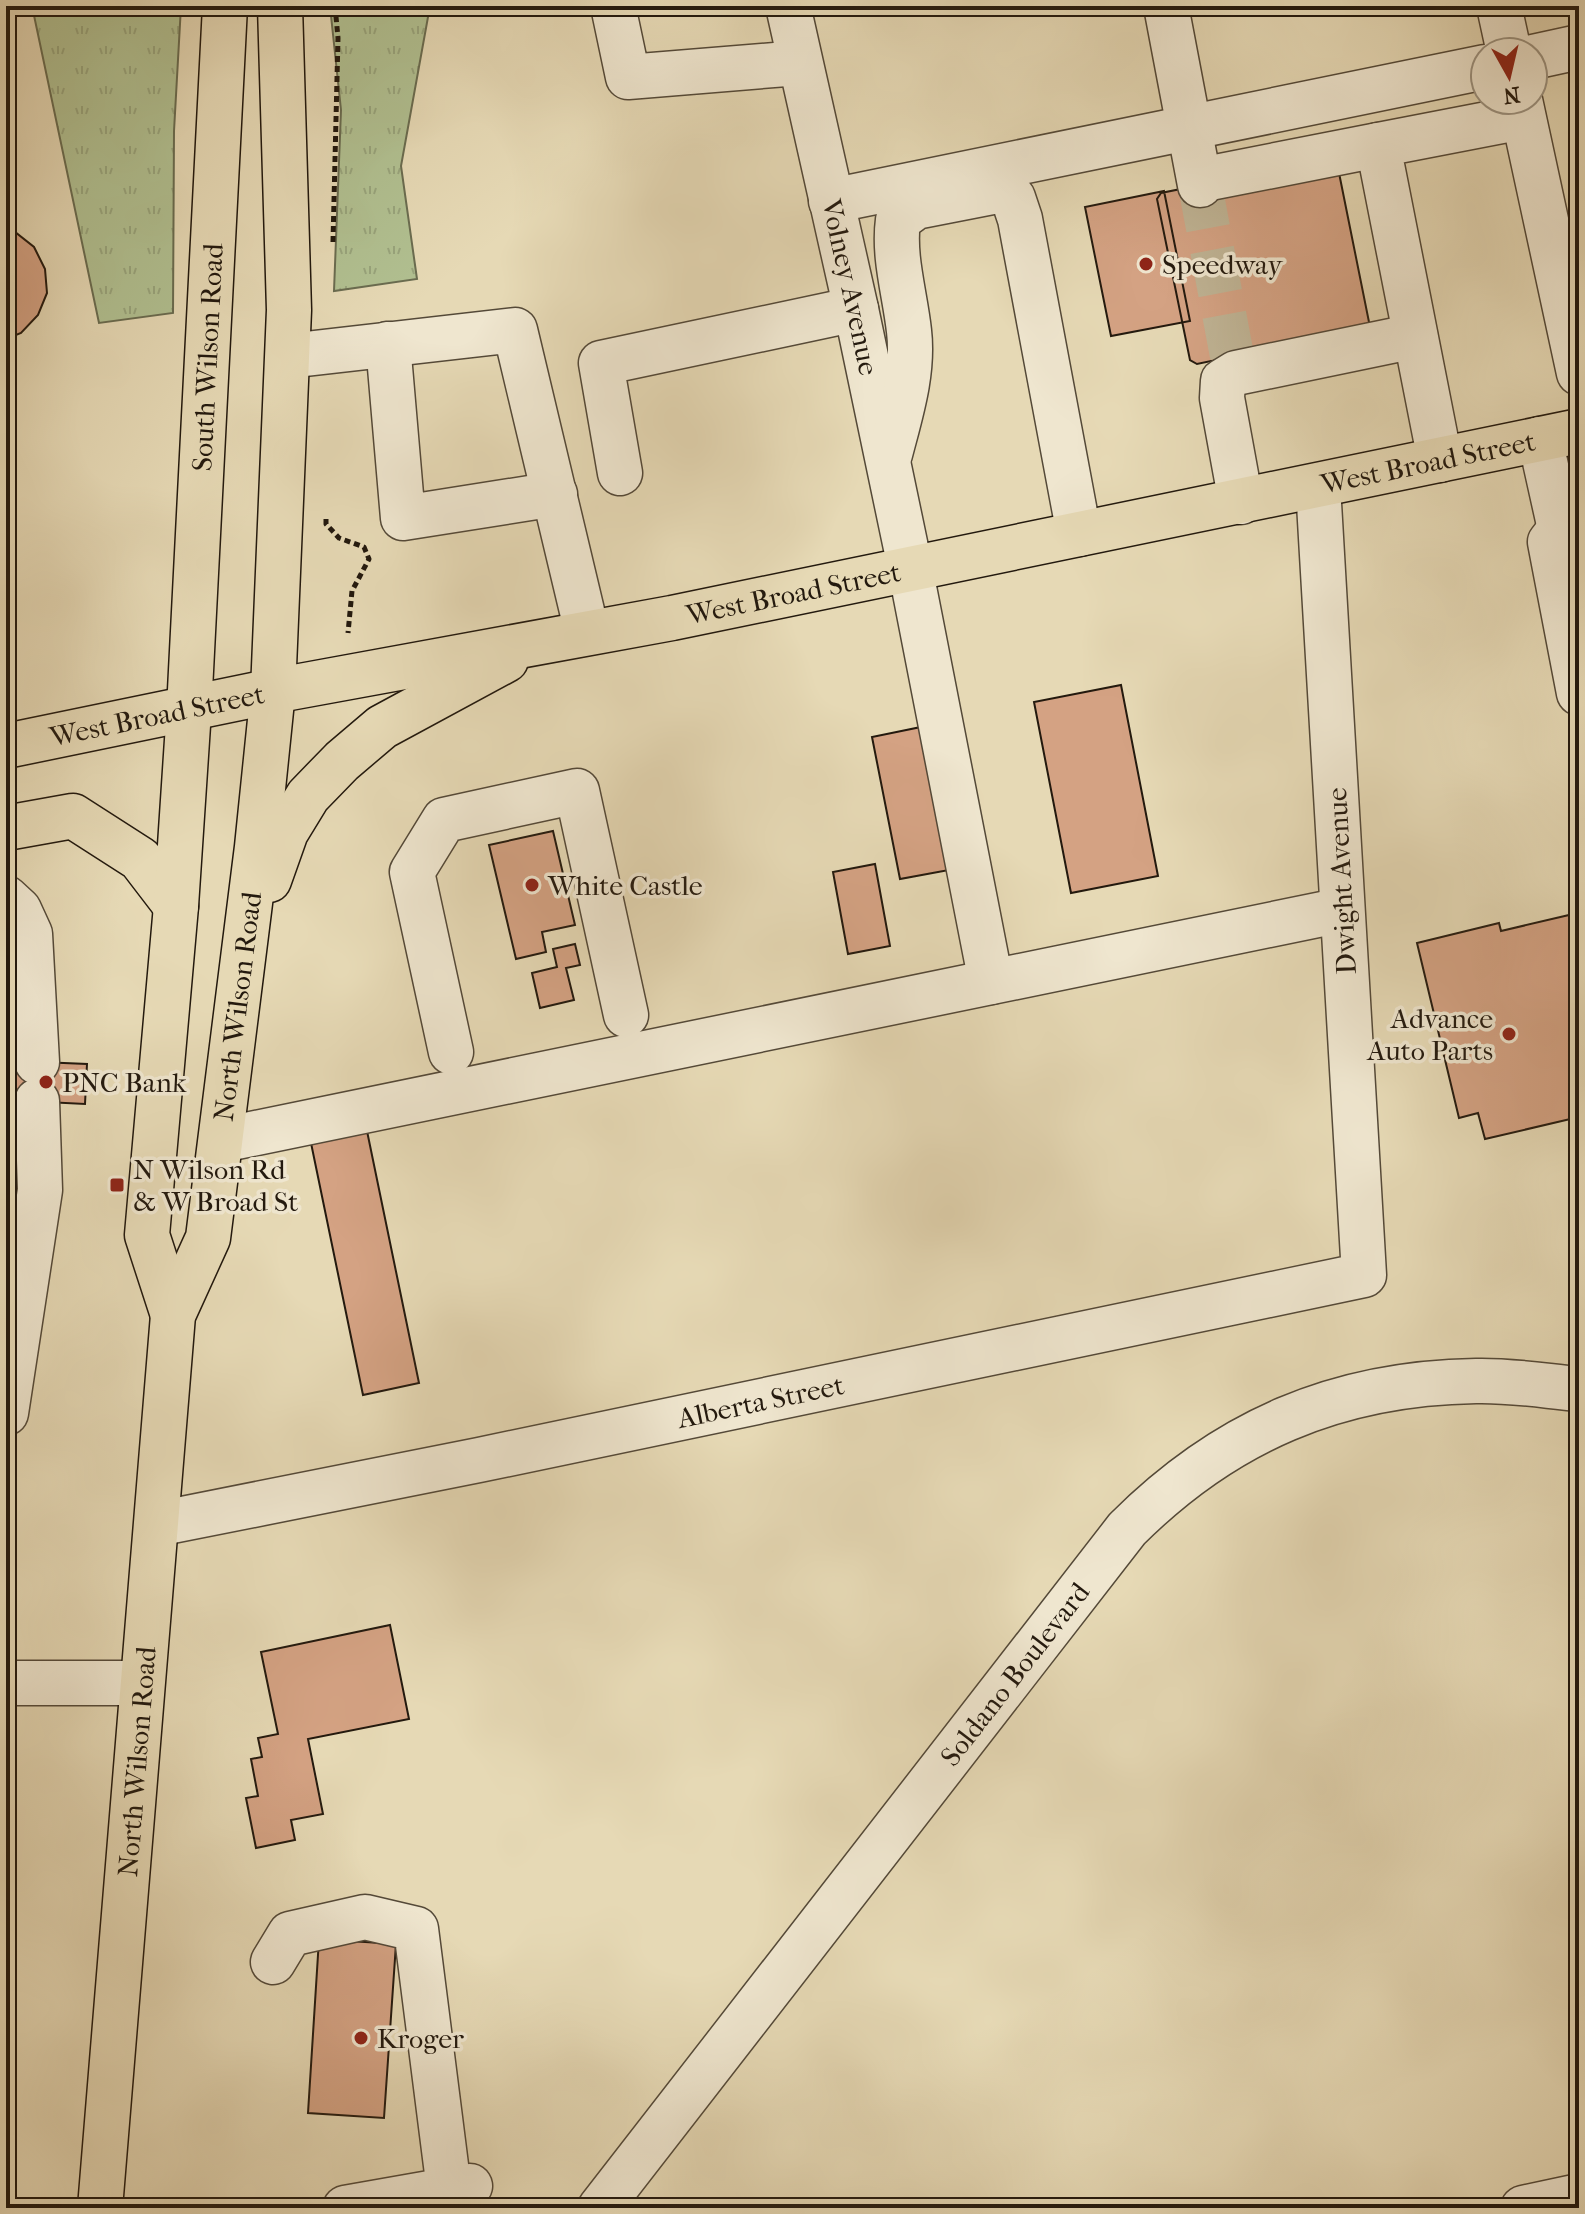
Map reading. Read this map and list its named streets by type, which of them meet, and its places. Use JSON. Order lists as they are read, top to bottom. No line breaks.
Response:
{"streets":{"main road":["South Wilson Road","West Broad Street","North Wilson Road"],"street":["Volney Avenue","Dwight Avenue","Alberta Street","Soldano Boulevard"]},"crossings":[["Volney Avenue","West Broad Street"],["South Wilson Road","West Broad Street"],["South Wilson Road","North Wilson Road"],["West Broad Street","Dwight Avenue"],["West Broad Street","North Wilson Road"],["Dwight Avenue","Alberta Street"],["North Wilson Road","Alberta Street"]],"places":{"other":["Speedway","White Castle","Advance Auto Parts","PNC Bank","Kroger"],"transit":["N Wilson Rd & W Broad St"]},"north":"bottom"}
